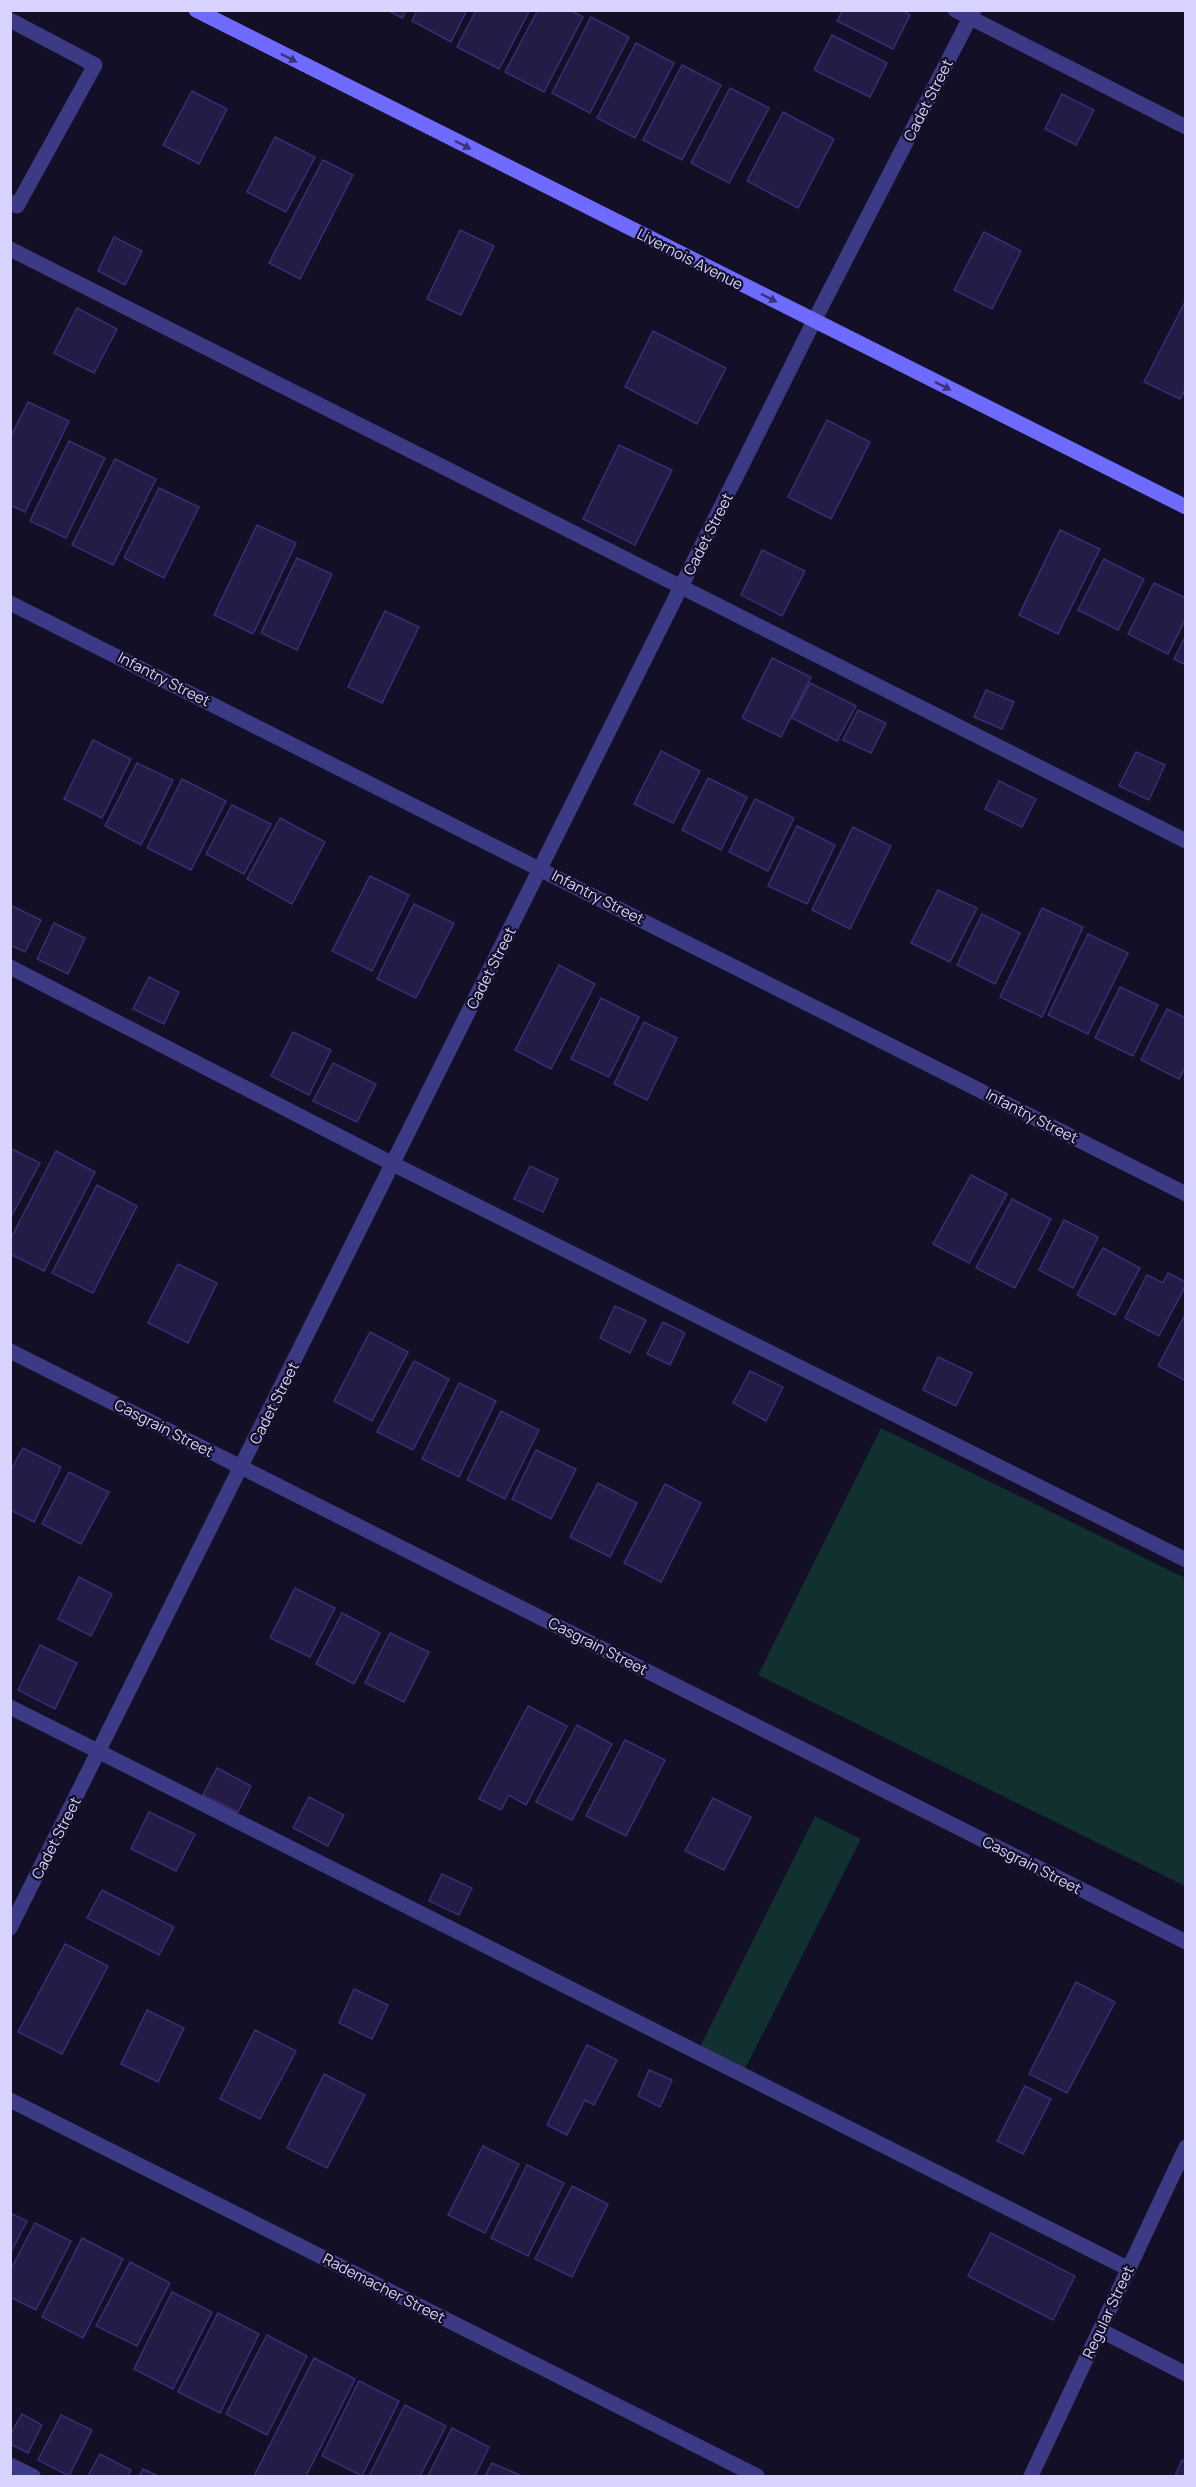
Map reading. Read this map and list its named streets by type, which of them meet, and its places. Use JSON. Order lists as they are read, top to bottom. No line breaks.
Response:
{"streets":{"main road":["Livernois Avenue"],"street":["Cadet Street","Infantry Street","Casgrain Street","Rademacher Street","Regular Street"]},"crossings":[["Cadet Street","Livernois Avenue"],["Cadet Street","Infantry Street"],["Cadet Street","Casgrain Street"]],"one_way":["Livernois Avenue"]}
